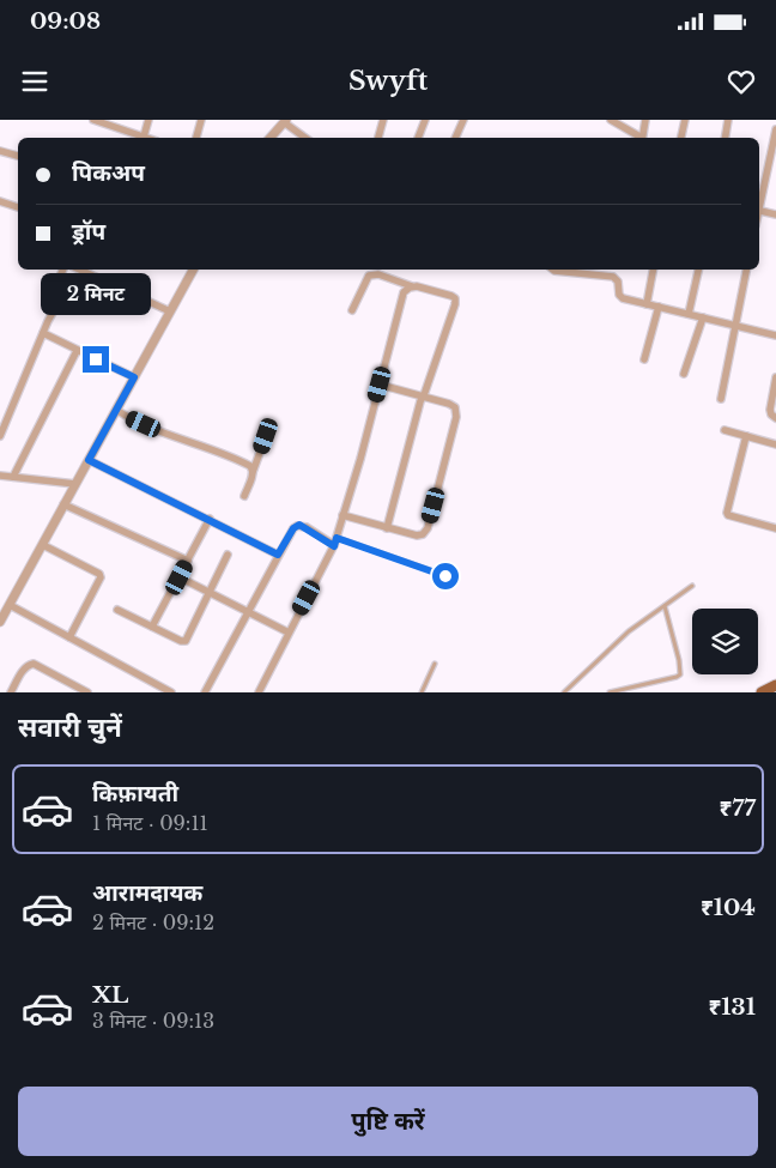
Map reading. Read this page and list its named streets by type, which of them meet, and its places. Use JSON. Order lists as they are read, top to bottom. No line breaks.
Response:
{"page":{"status":"09:08","header":"Swyft","banner":["पिकअप","ड्रॉप"],"bubble":"2 मिनट","heading":"सवारी चुनें","list":[{"name":"किफ़ायती","note":"1 मिनट · 09:11","value":"₹77"},{"name":"आरामदायक","note":"2 मिनट · 09:12","value":"₹104"},{"name":"XL","note":"3 मिनट · 09:13","value":"₹131"}],"buttons":"पुष्टि करें"}}
